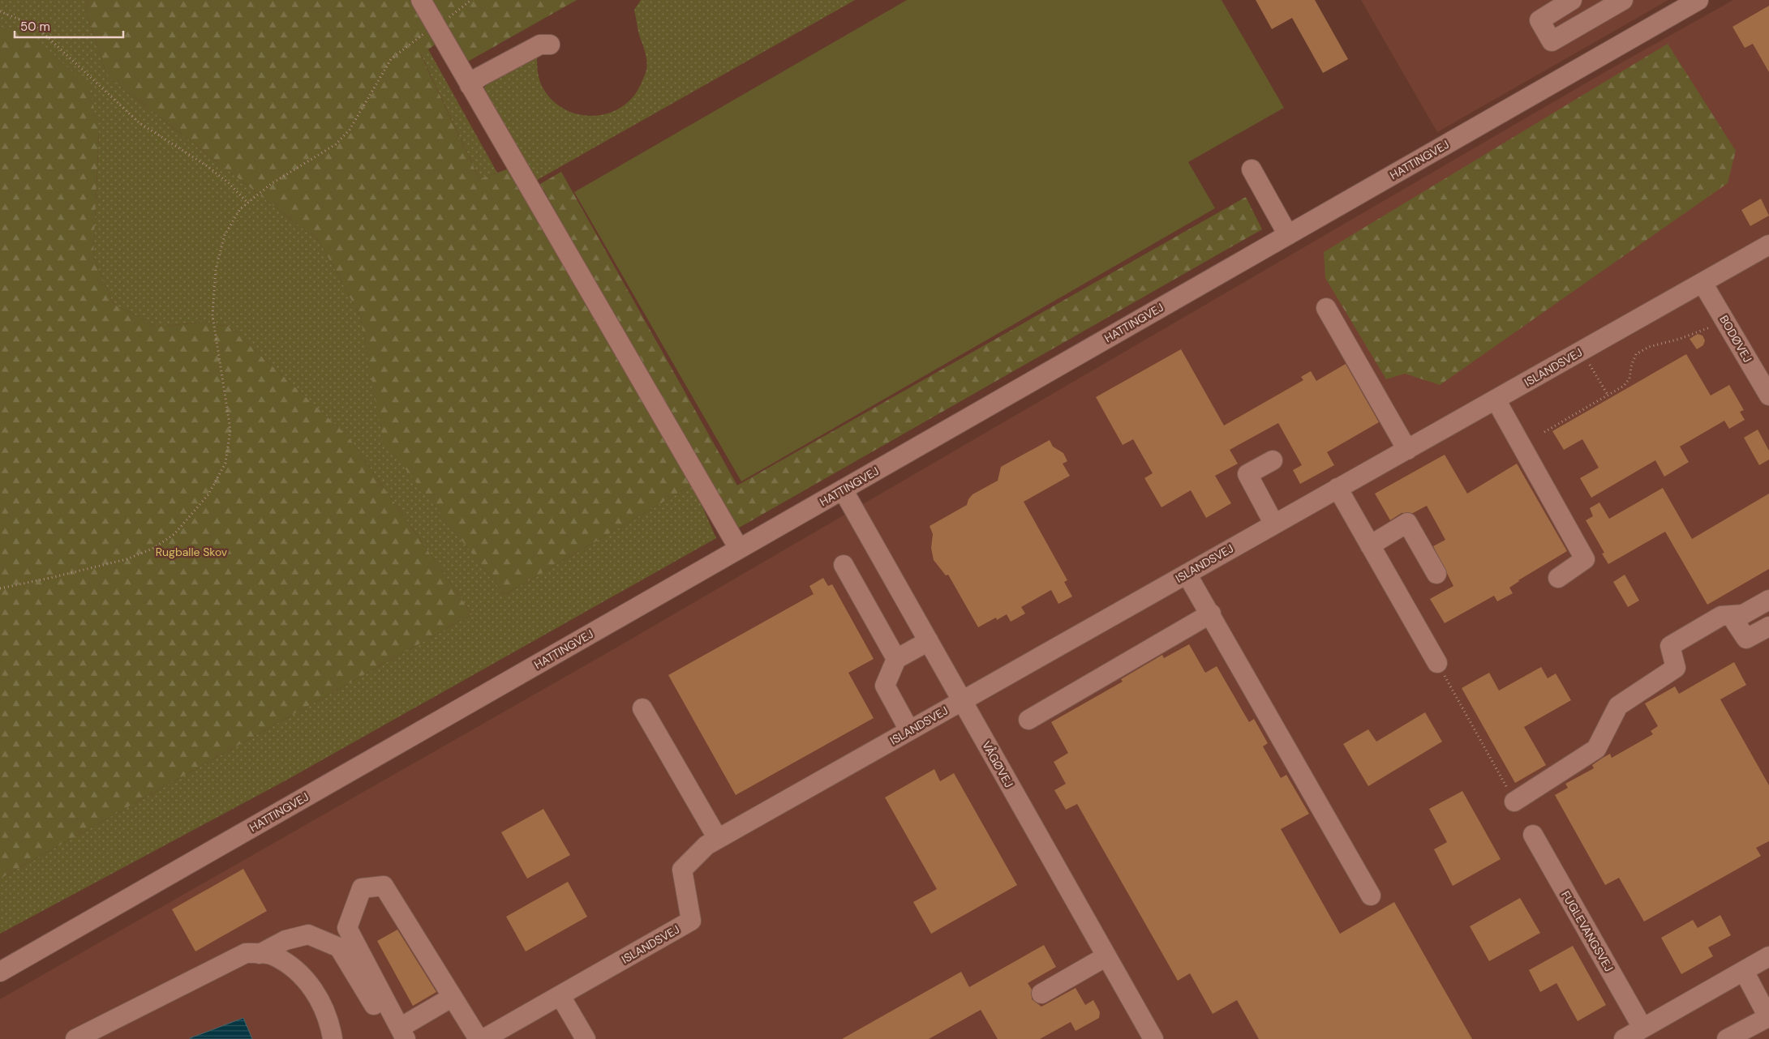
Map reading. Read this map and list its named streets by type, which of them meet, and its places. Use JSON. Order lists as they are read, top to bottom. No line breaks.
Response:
{"streets":{"street":["HATTINGVEJ","BODØVEJ","ISLANDSVEJ","VÅGØVEJ","FUGLEVANGSVEJ"]},"crossings":[["HATTINGVEJ","VÅGØVEJ"],["BODØVEJ","ISLANDSVEJ"],["ISLANDSVEJ","VÅGØVEJ"]],"parks":["Rugballe Skov"],"scale_bar":"50 m"}
